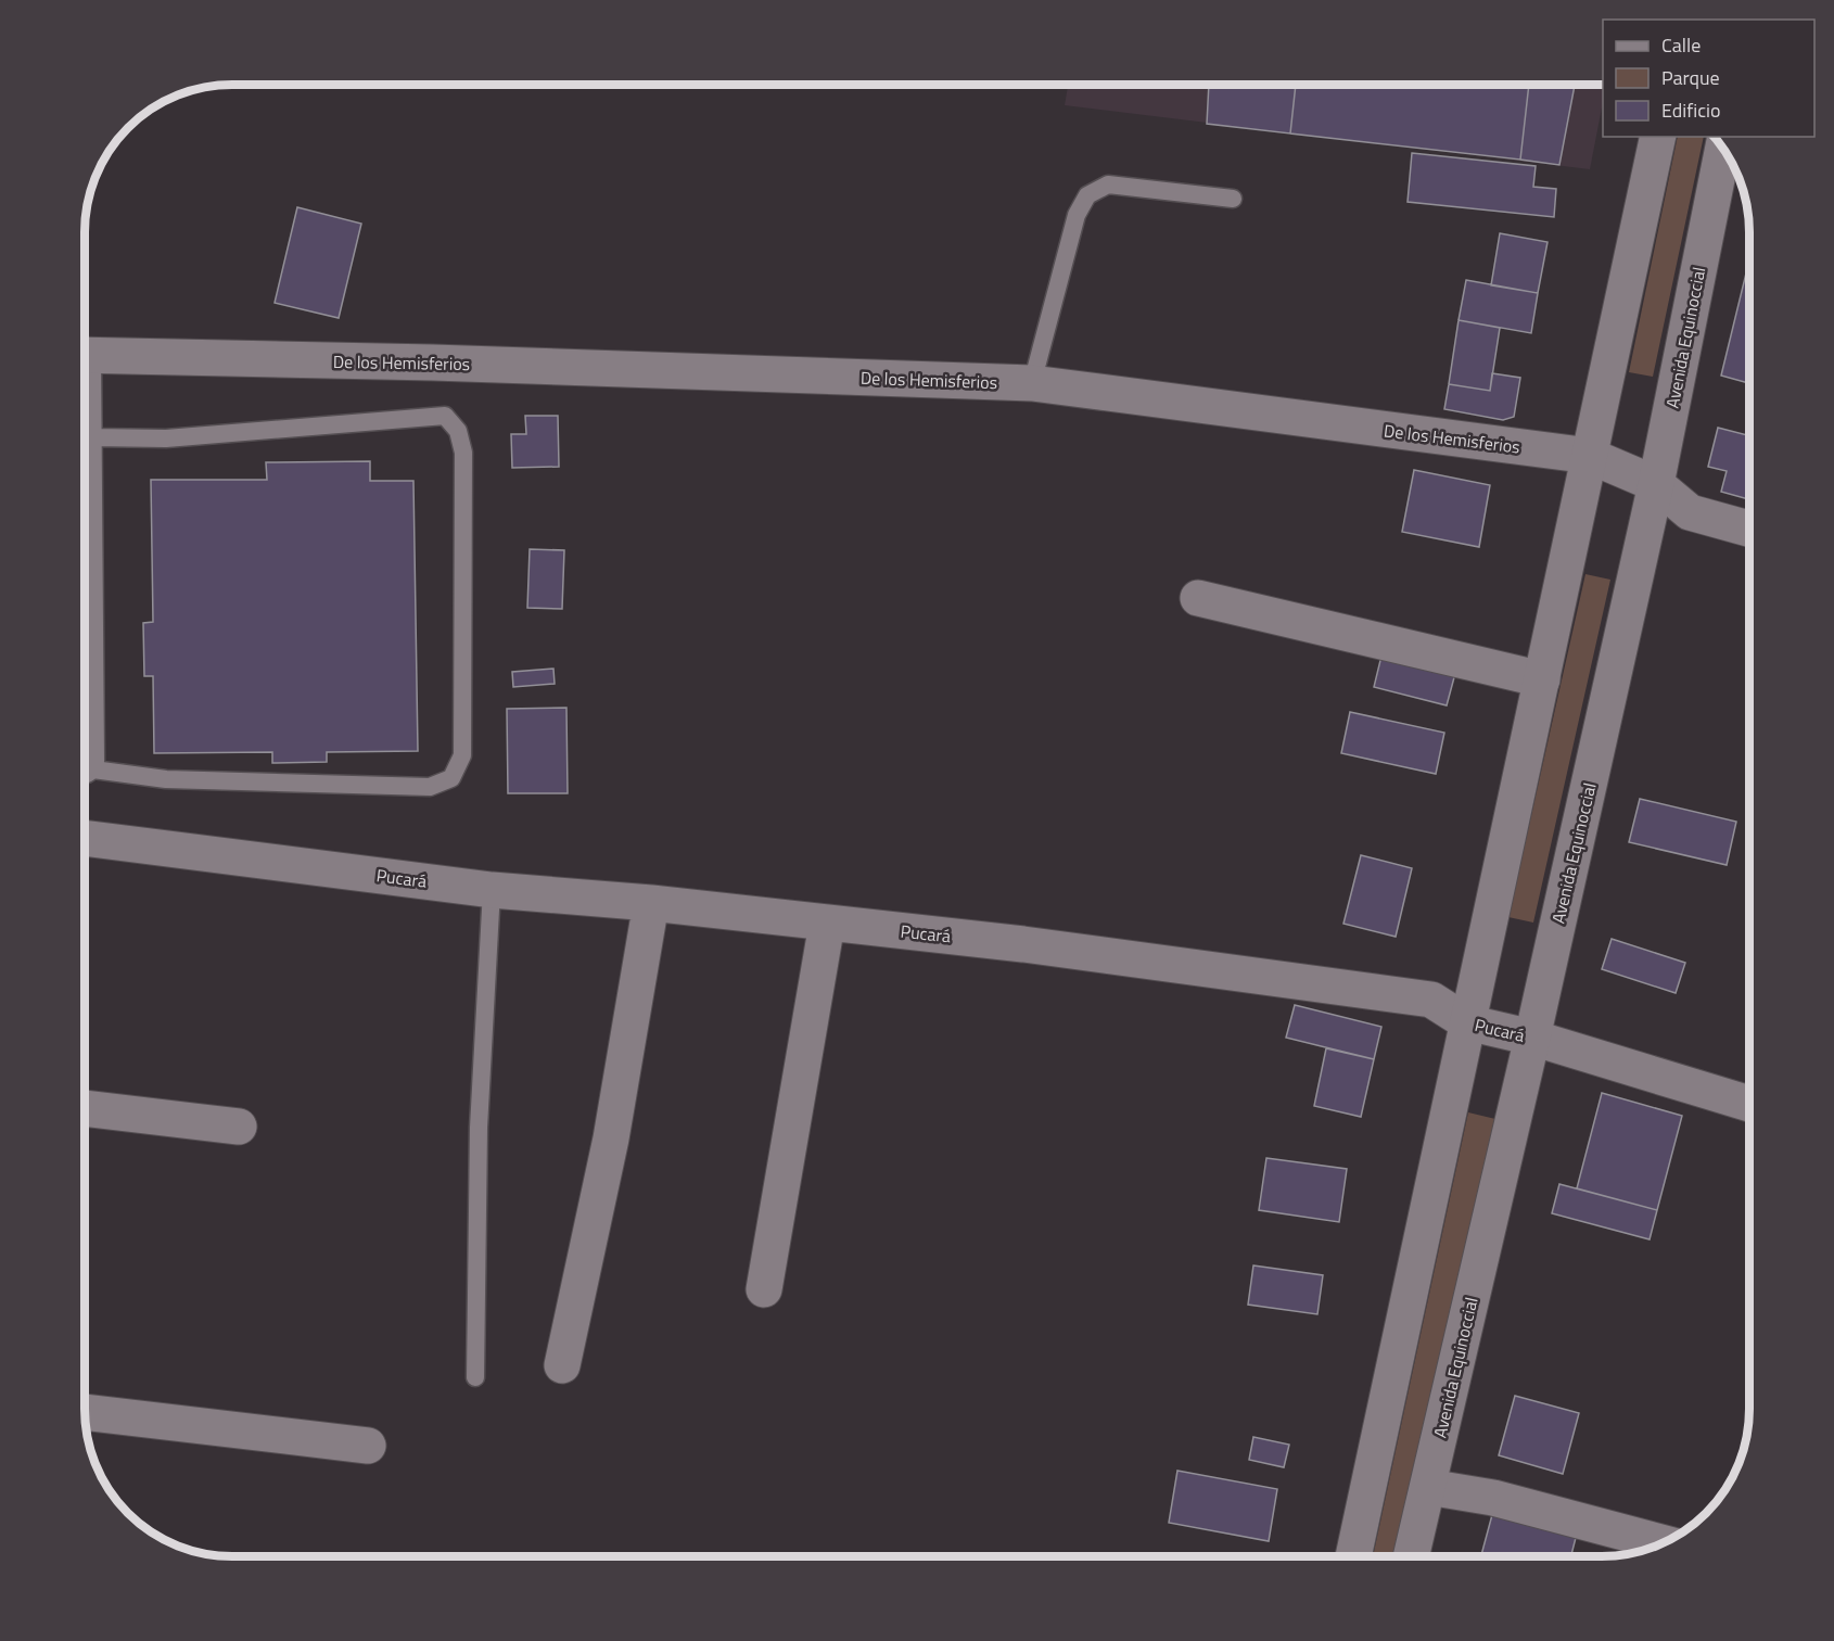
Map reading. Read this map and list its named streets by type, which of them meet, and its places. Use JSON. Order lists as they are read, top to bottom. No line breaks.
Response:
{"streets":{"street":["Avenida Equinoccial","De los Hemisferios","Pucará"]},"crossings":[["Avenida Equinoccial","De los Hemisferios"],["Avenida Equinoccial","Pucará"]],"legend":["Calle","Parque","Edificio"]}
